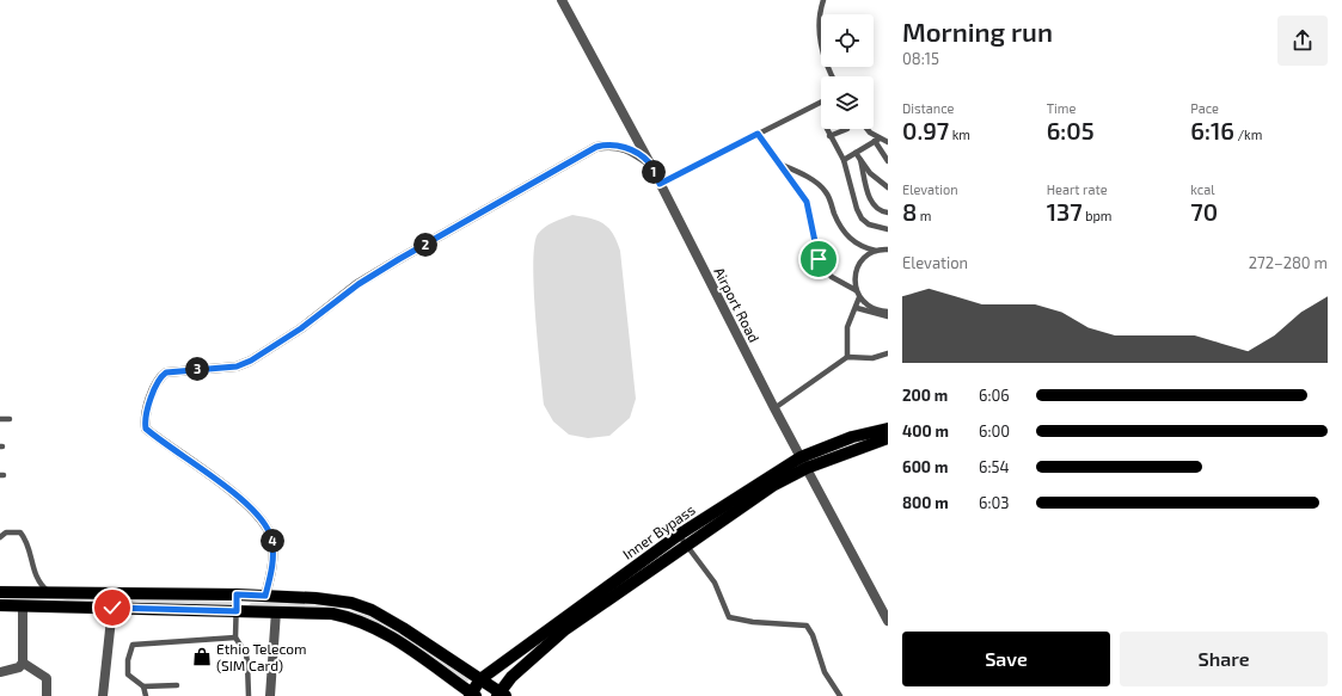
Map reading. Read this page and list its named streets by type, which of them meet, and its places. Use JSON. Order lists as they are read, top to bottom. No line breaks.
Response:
{"streets":{"main road":["Inner Bypass"],"street":["Airport Road"]},"crossings":[["Airport Road","Inner Bypass"]],"places":{"shop":["Ethio Telecom (SIM Card)"]},"page":{"heading":["Morning run","08:15"],"stats":[["Distance","0.97 km"],["Time","6:05"],["Pace","6:16 /km"],["Elevation","8 m"],["Heart rate","137 bpm"],["kcal","70"]],"pins":["1","2","3","4"],"chart":["Elevation","272–280 m"],"list":[{"name":"200 m","note":"6:06"},{"name":"400 m","note":"6:00"},{"name":"600 m","note":"6:54"},{"name":"800 m","note":"6:03"}],"buttons":["Save","Share"]}}
